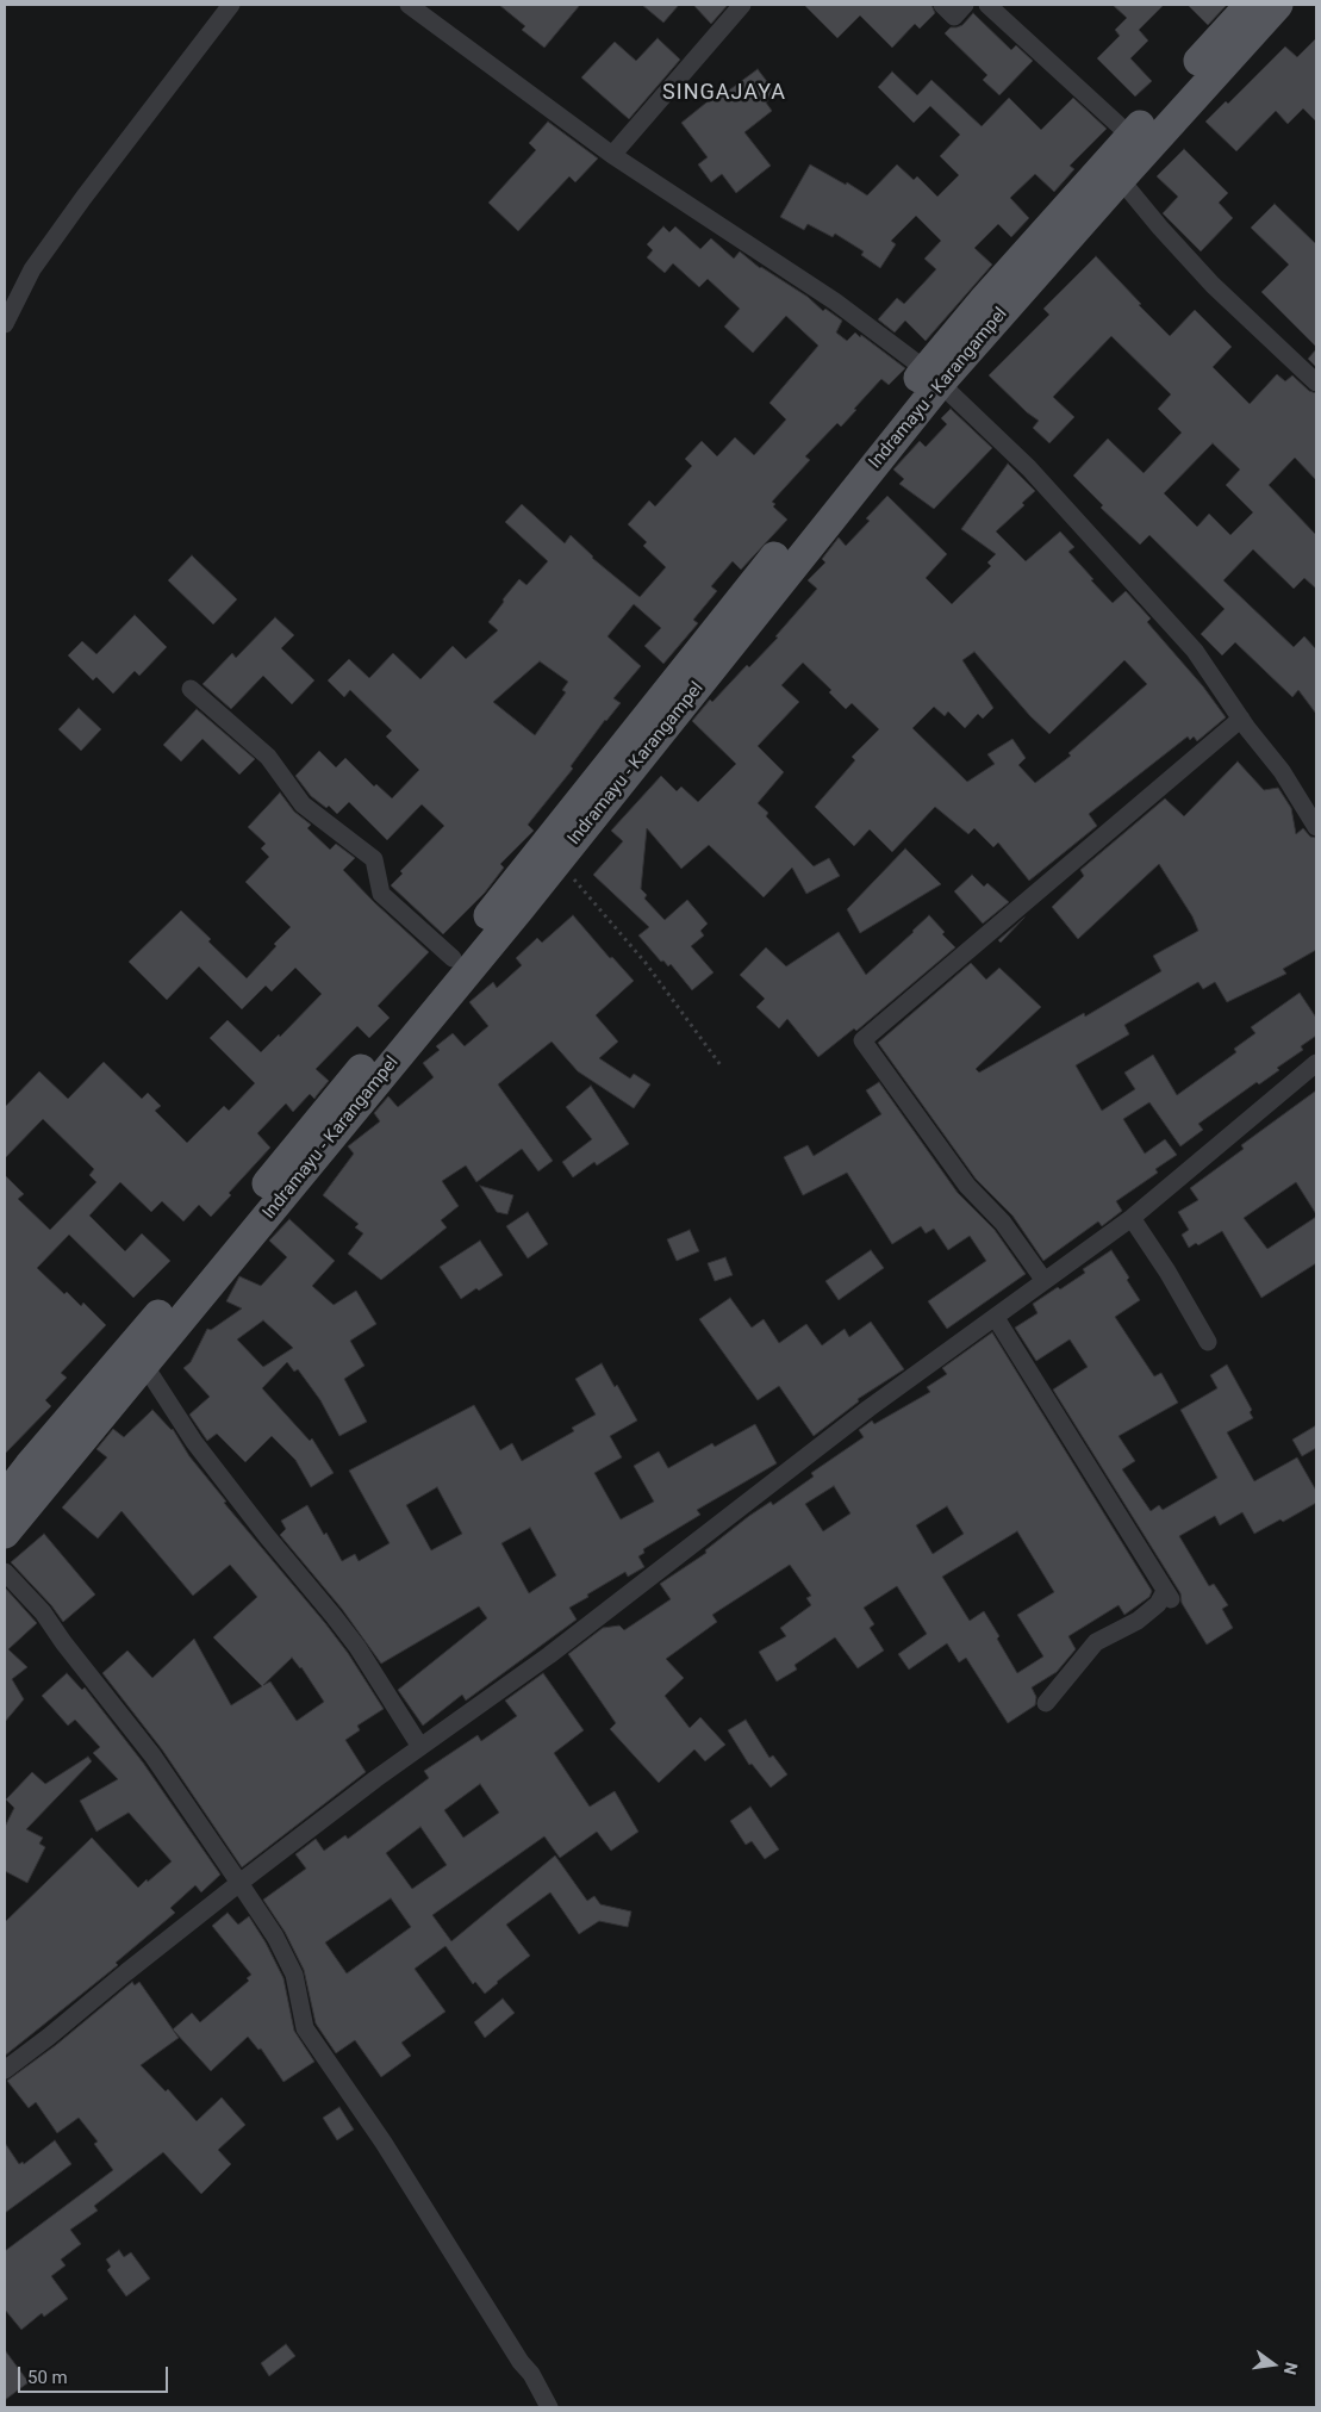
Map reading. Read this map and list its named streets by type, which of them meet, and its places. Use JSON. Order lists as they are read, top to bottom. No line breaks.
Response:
{"streets":{"main road":["Indramayu - Karangampel"]},"districts":["SINGAJAYA"],"scale_bar":"50 m","north":"right"}
